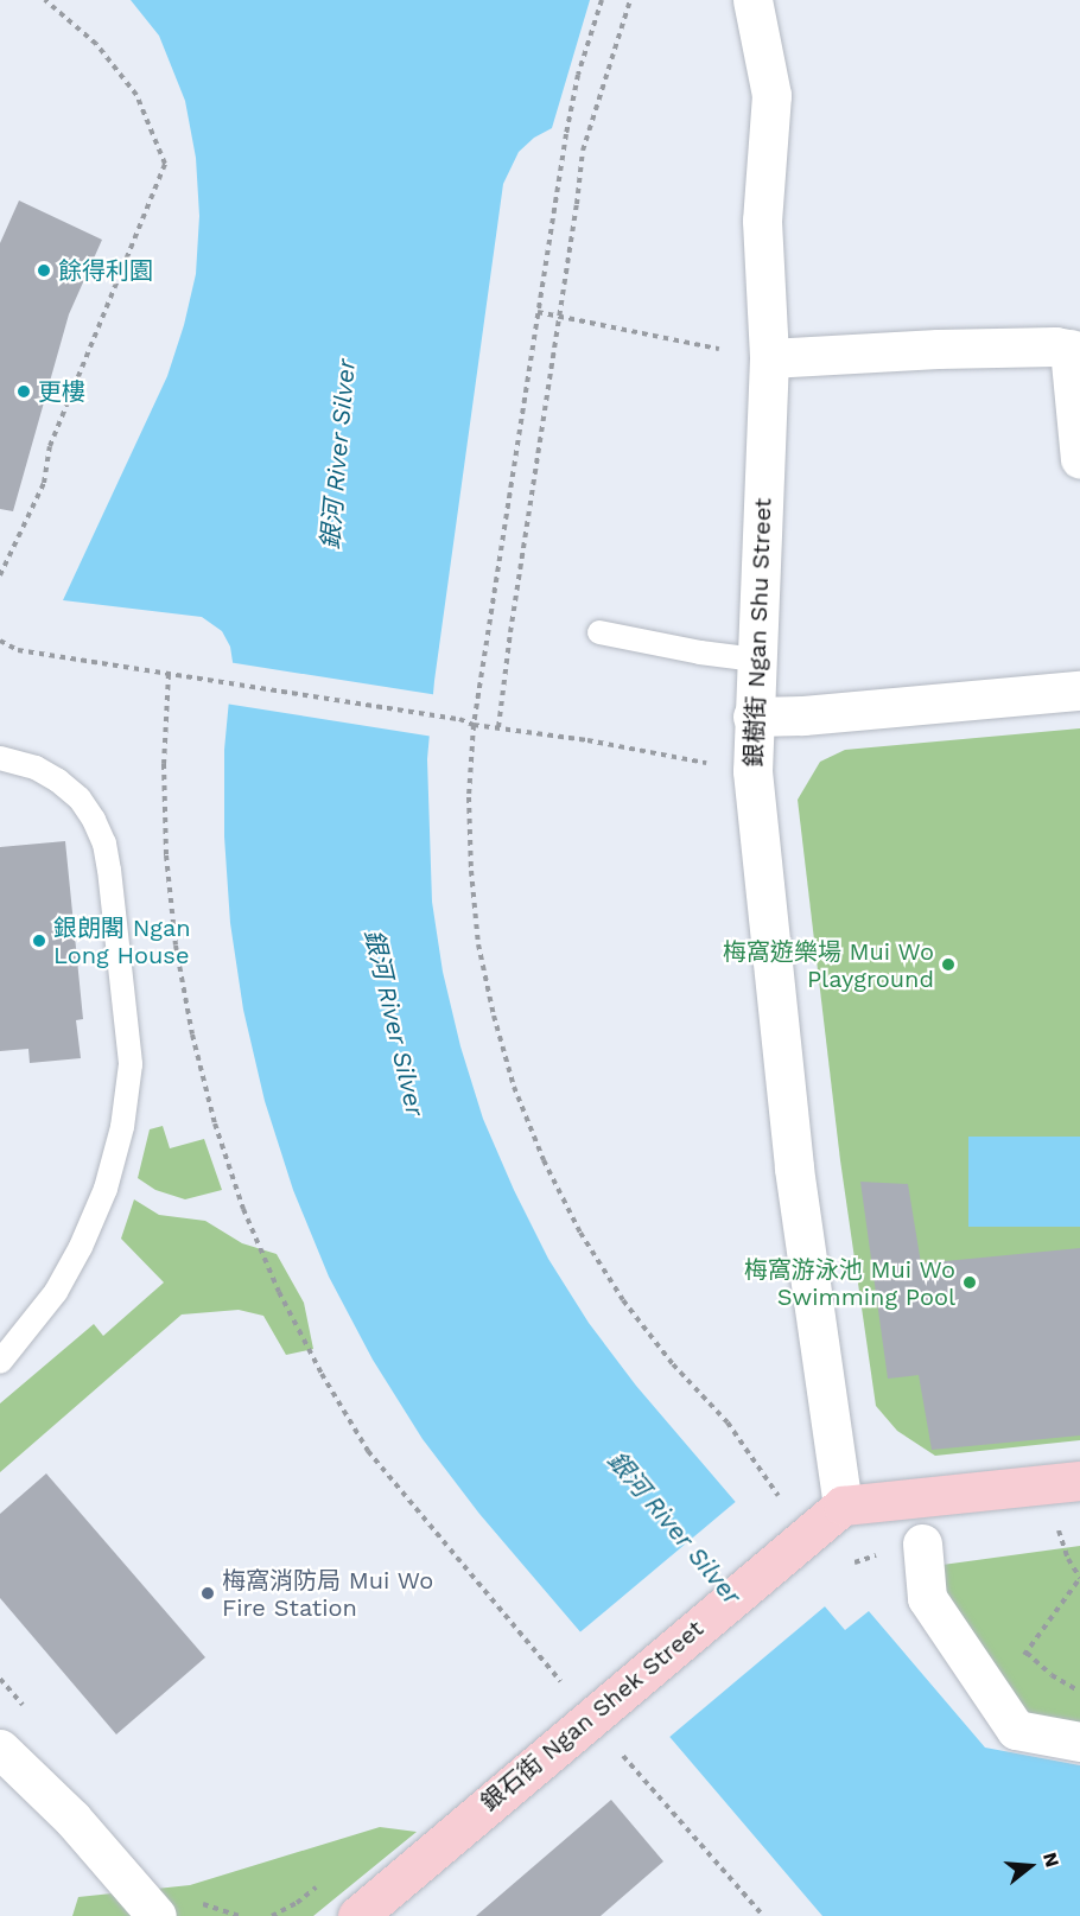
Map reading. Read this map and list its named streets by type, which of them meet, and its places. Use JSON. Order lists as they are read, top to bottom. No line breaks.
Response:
{"streets":{"street":["銀樹街 Ngan Shu Street","銀石街 Ngan Shek Street"]},"crossings":[["銀樹街 Ngan Shu Street","銀石街 Ngan Shek Street"]],"water":["銀河 River Silver"],"places":["餘得利園","更樓","銀朗閣 Ngan Long House","梅窩遊樂場 Mui Wo Playground","梅窩游泳池 Mui Wo Swimming Pool","梅窩消防局 Mui Wo Fire Station"],"north":"right"}
